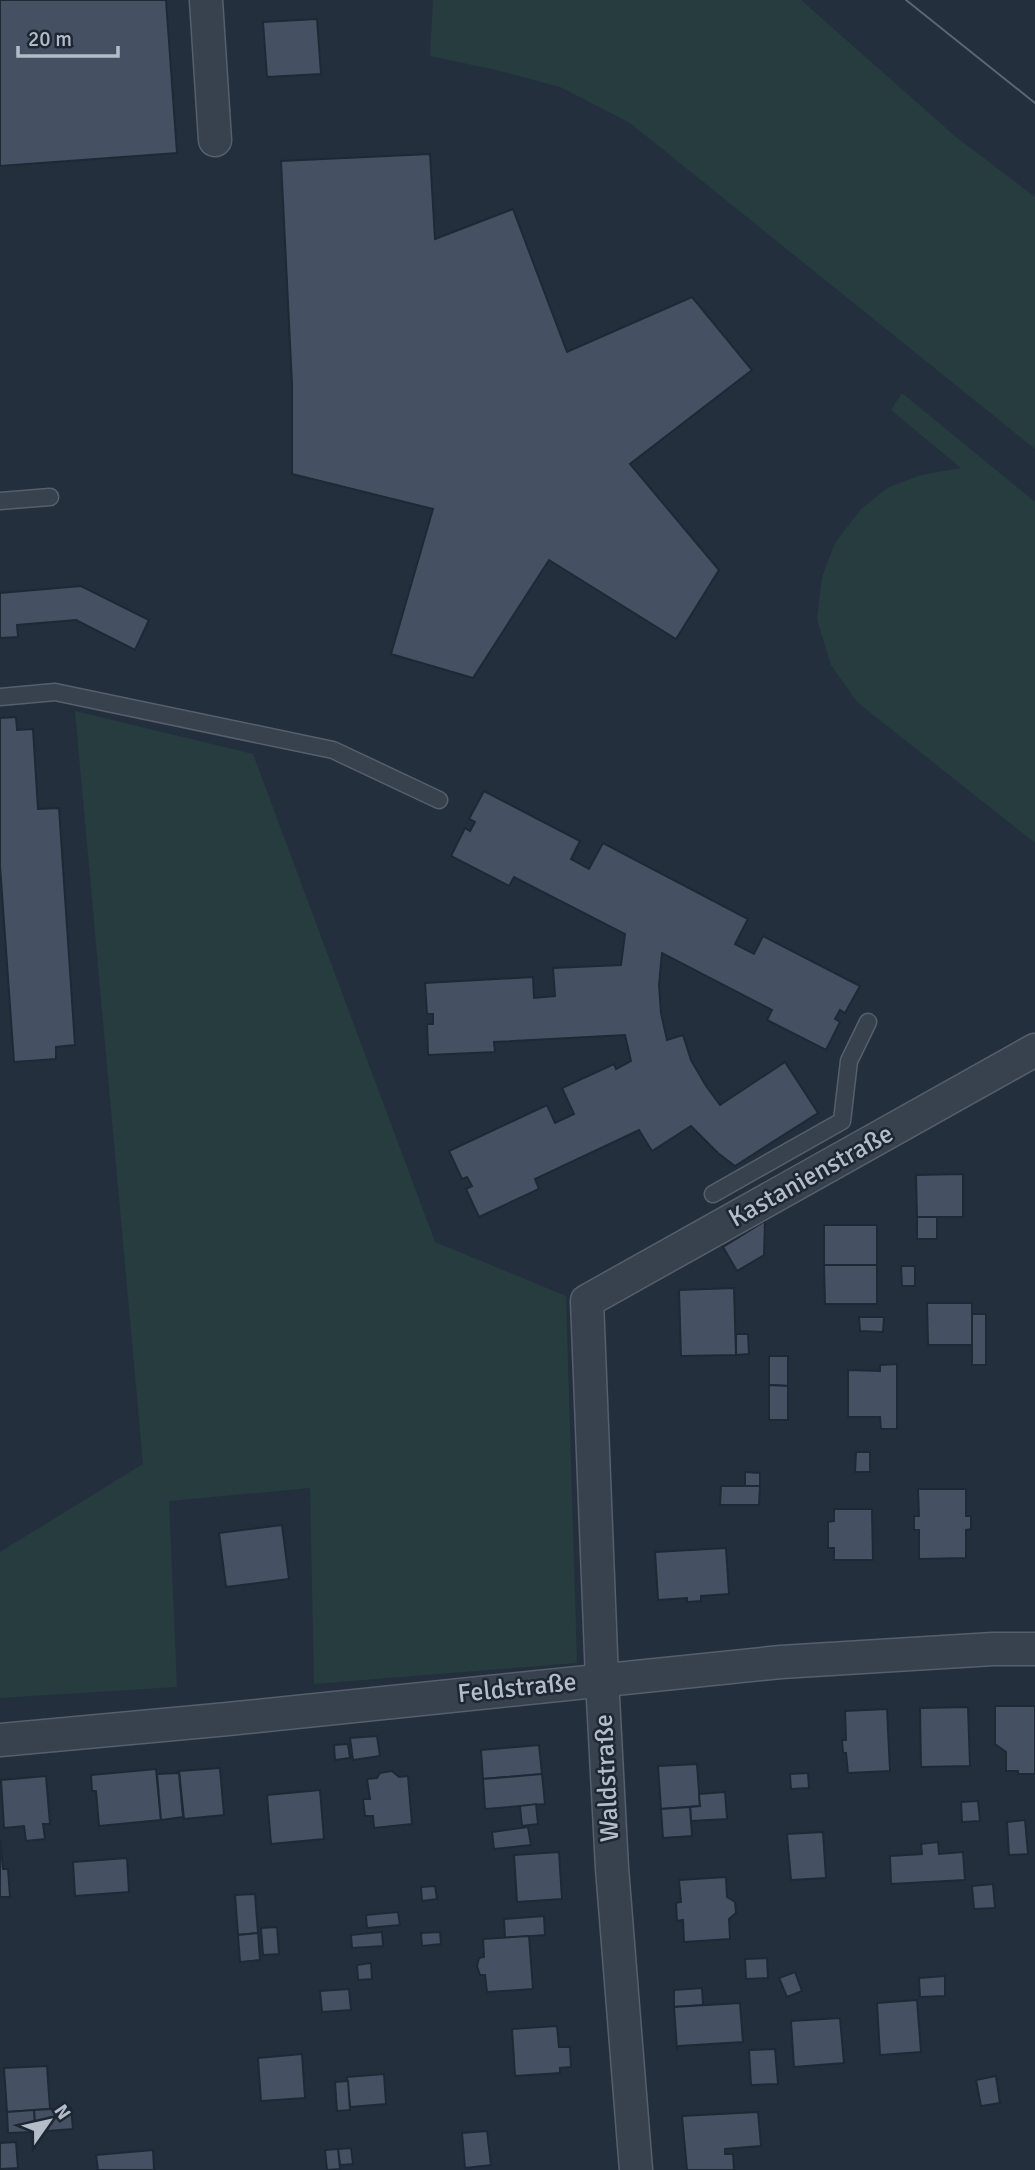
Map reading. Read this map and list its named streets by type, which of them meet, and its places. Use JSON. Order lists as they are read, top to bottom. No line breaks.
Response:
{"streets":{"street":["Kastanienstraße","Feldstraße","Waldstraße"]},"crossings":[["Kastanienstraße","Waldstraße"],["Feldstraße","Waldstraße"]],"scale_bar":"20 m","north":"top right"}
